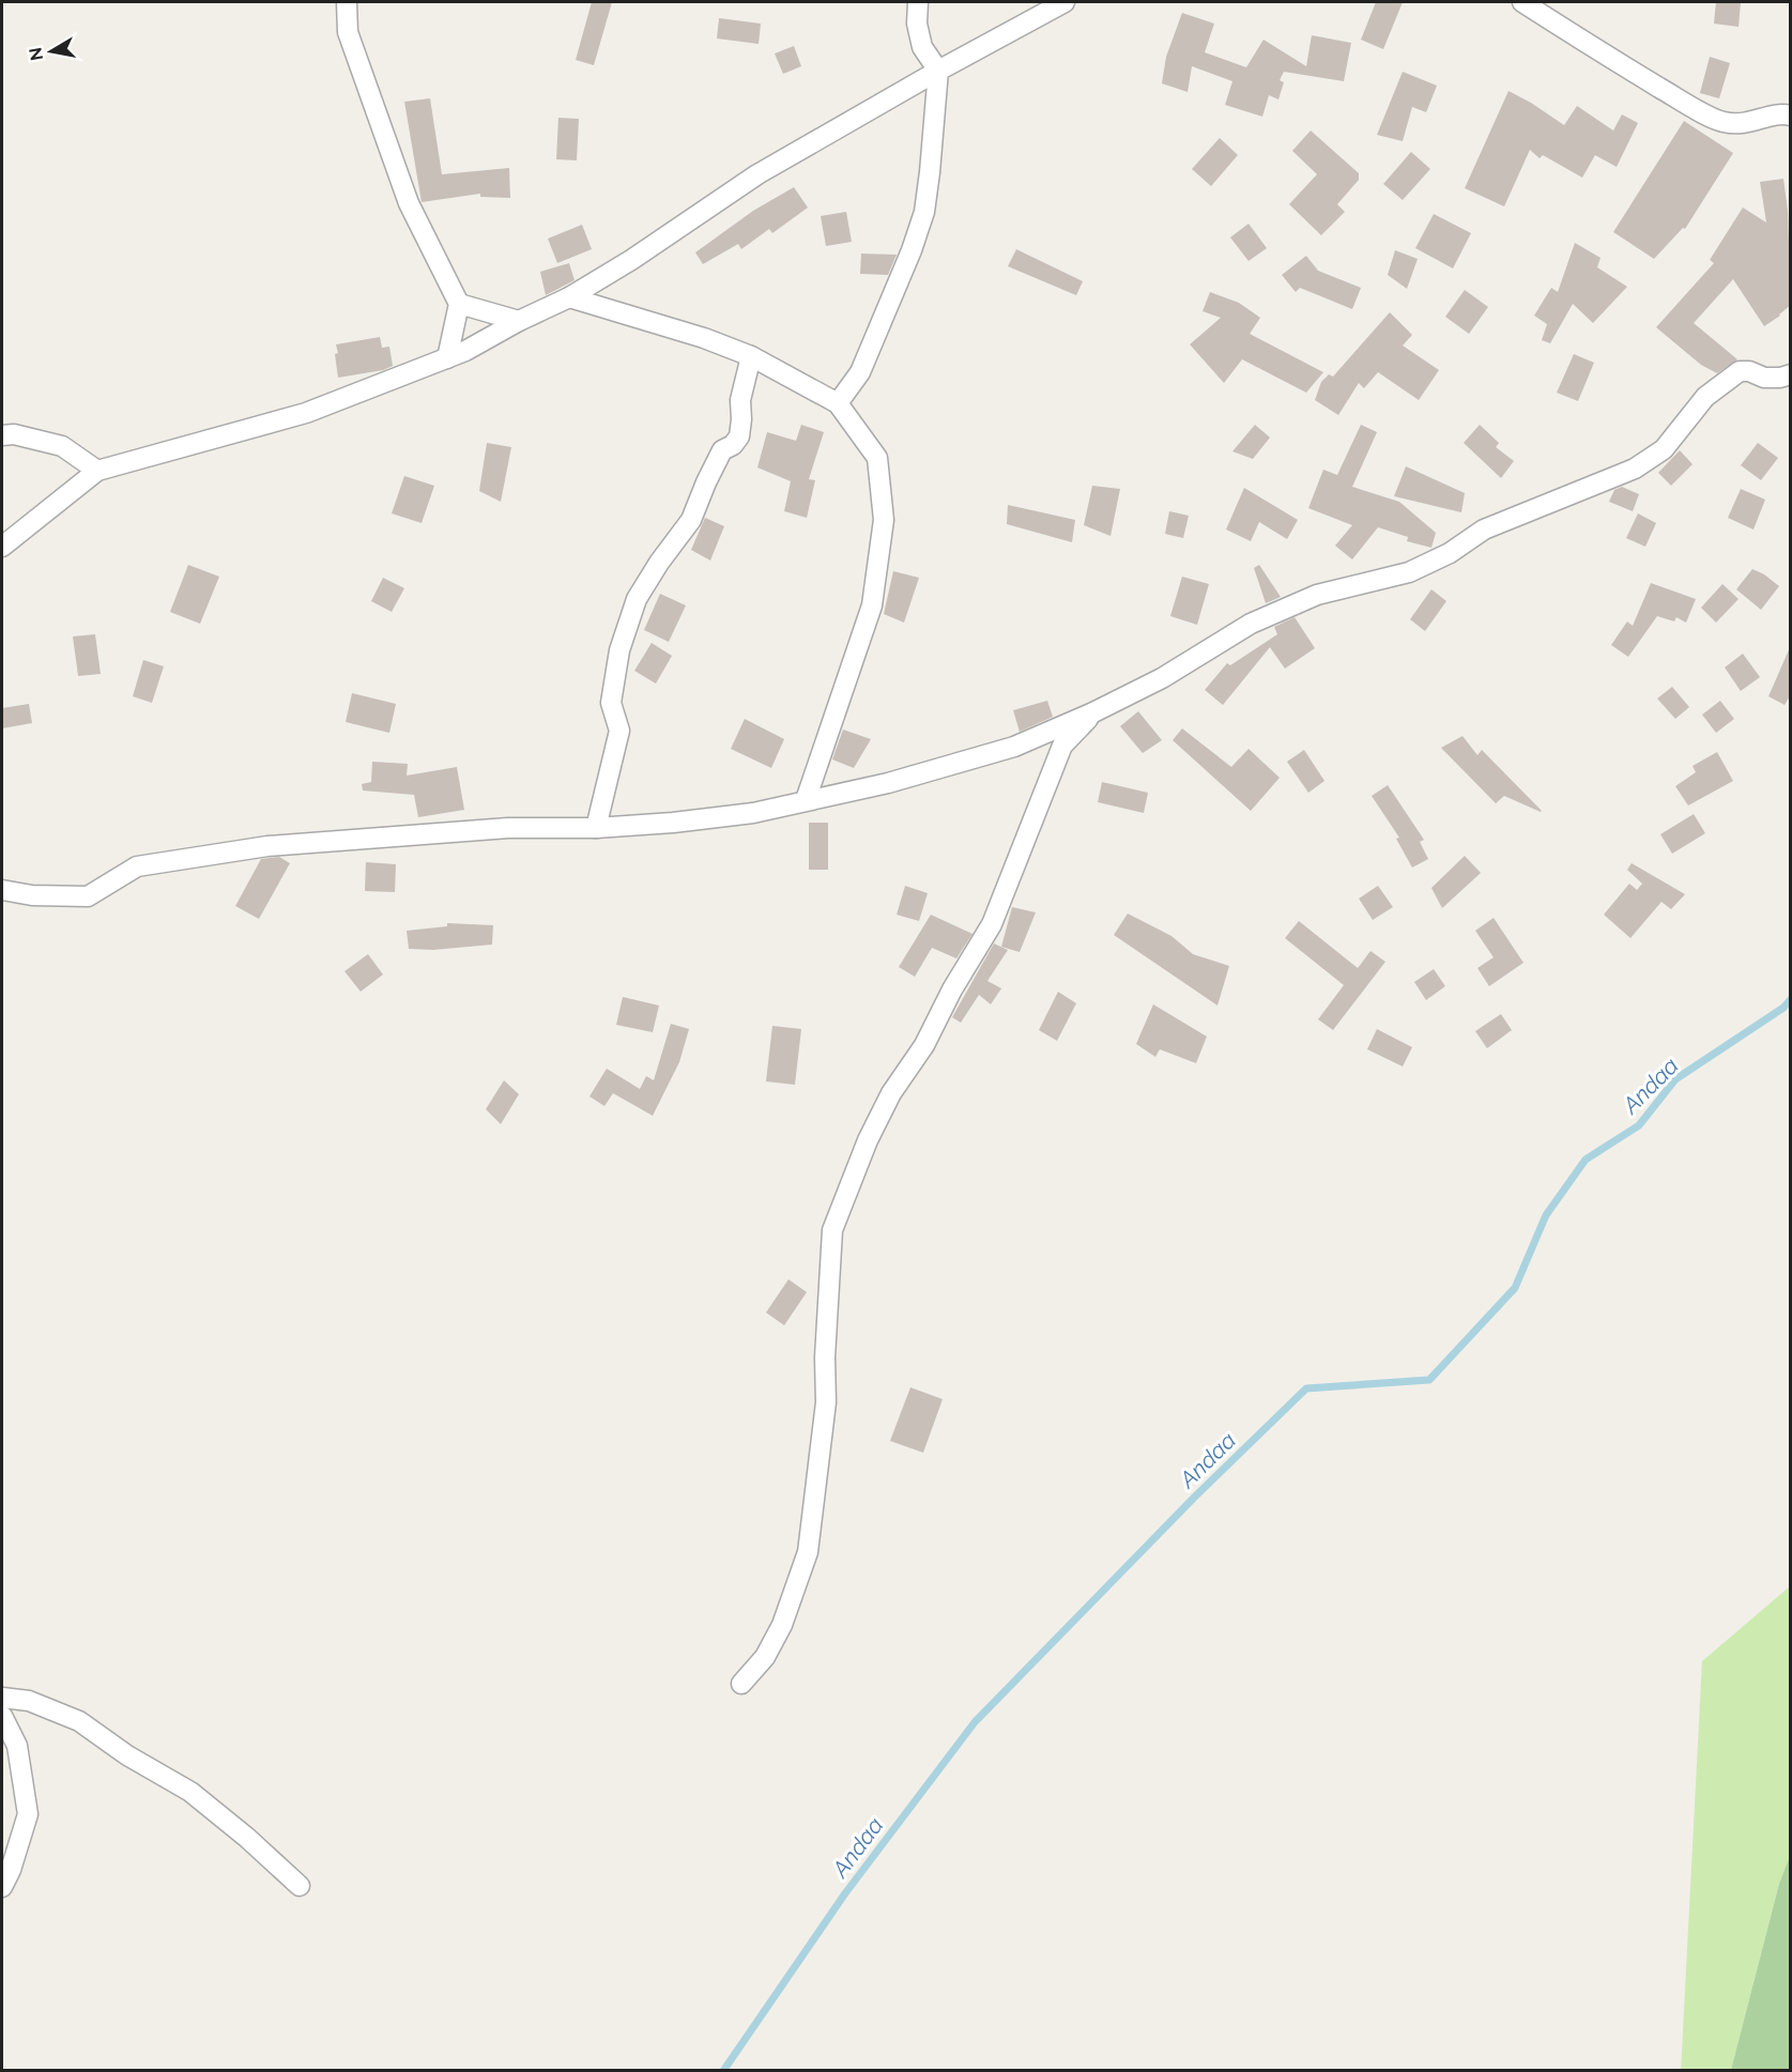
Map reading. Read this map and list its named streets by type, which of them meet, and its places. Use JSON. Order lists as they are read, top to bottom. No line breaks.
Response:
{"water":["Andaa"],"north":"left"}
